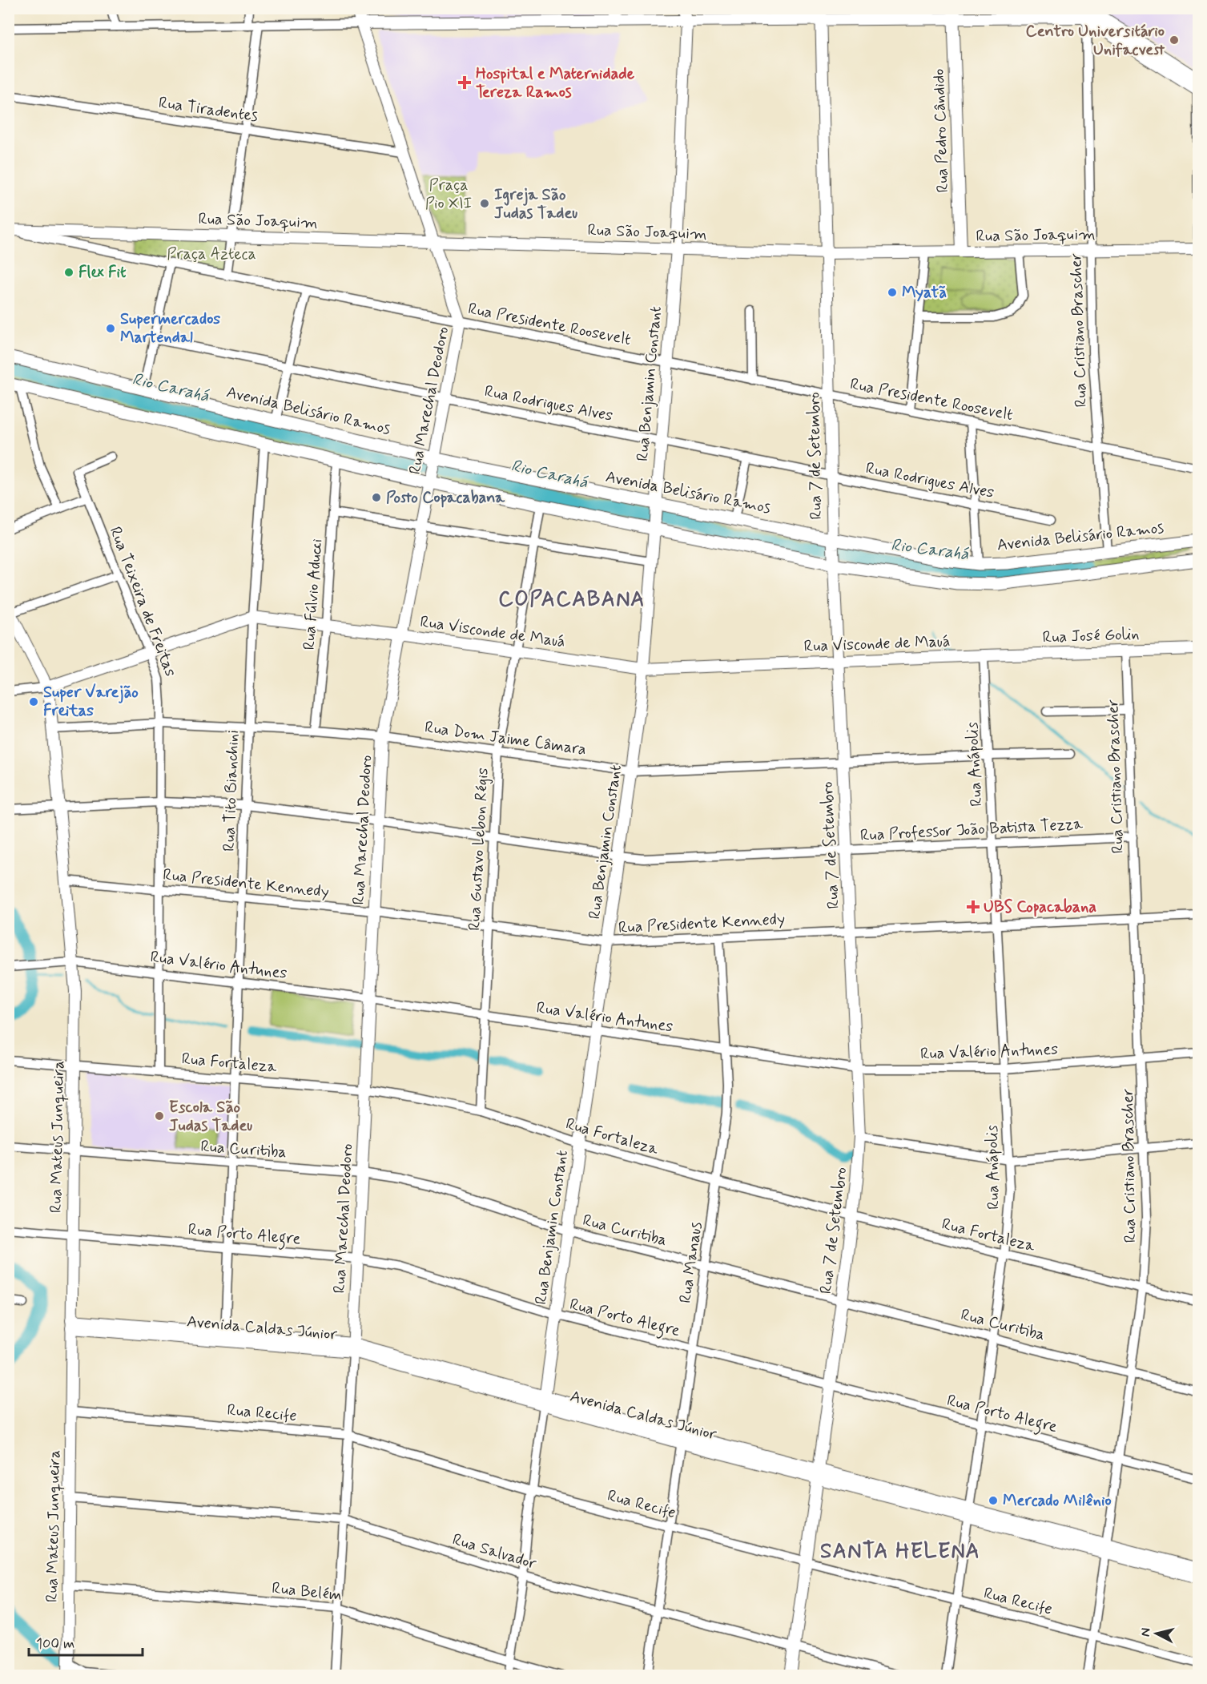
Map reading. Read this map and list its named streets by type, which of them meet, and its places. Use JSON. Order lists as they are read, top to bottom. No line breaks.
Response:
{"streets":{"main road":["Avenida Belisário Ramos"],"street":["Rua Tiradentes","Rua Pedro Cândido","Rua São Joaquim","Rua Presidente Roosevelt","Rua Cristiano Brascher","Rua Benjamin Constant","Rua Marechal Deodoro","Rua Rodrigues Alves","Rua 7 de Setembro","Rua Fúlvio Aducci","Rua Teixeira de Freitas","Rua Visconde de Mauá","Rua José Golin","Rua Dom Jaime Câmara","Rua Anápolis","Rua Tito Bianchini","Rua Professor João Batista Tezza","Rua Gustavo Lebon Régis","Rua Presidente Kennedy","Rua Valério Antunes","Rua Fortaleza","Rua Mateus Junqueira","Rua Curitiba","Rua Porto Alegre","Rua Manaus","Avenida Caldas Júnior","Rua Recife","Rua Salvador","Rua Belém"]},"crossings":[["Rua Tiradentes","Rua Marechal Deodoro"],["Rua Pedro Cândido","Rua São Joaquim"],["Rua São Joaquim","Rua Presidente Roosevelt"],["Rua São Joaquim","Rua Cristiano Brascher"],["Rua São Joaquim","Rua Benjamin Constant"],["Rua São Joaquim","Rua Marechal Deodoro"],["Rua São Joaquim","Rua 7 de Setembro"],["Rua Presidente Roosevelt","Rua Cristiano Brascher"],["Rua Presidente Roosevelt","Rua Benjamin Constant"],["Rua Presidente Roosevelt","Rua Marechal Deodoro"],["Rua Presidente Roosevelt","Rua 7 de Setembro"],["Rua Cristiano Brascher","Avenida Belisário Ramos"],["Rua Cristiano Brascher","Rua José Golin"],["Rua Cristiano Brascher","Rua Professor João Batista Tezza"],["Rua Cristiano Brascher","Rua Presidente Kennedy"],["Rua Cristiano Brascher","Rua Valério Antunes"],["Rua Cristiano Brascher","Rua Fortaleza"],["Rua Cristiano Brascher","Rua Curitiba"],["Rua Cristiano Brascher","Rua Porto Alegre"],["Rua Cristiano Brascher","Avenida Caldas Júnior"],["Rua Cristiano Brascher","Rua Recife"],["Rua Benjamin Constant","Rua Rodrigues Alves"],["Rua Benjamin Constant","Avenida Belisário Ramos"],["Rua Benjamin Constant","Rua Visconde de Mauá"],["Rua Benjamin Constant","Rua Dom Jaime Câmara"],["Rua Benjamin Constant","Rua Professor João Batista Tezza"],["Rua Benjamin Constant","Rua Presidente Kennedy"],["Rua Benjamin Constant","Rua Valério Antunes"],["Rua Benjamin Constant","Rua Fortaleza"],["Rua Benjamin Constant","Rua Curitiba"],["Rua Benjamin Constant","Rua Porto Alegre"],["Rua Benjamin Constant","Avenida Caldas Júnior"],["Rua Benjamin Constant","Rua Recife"],["Rua Benjamin Constant","Rua Salvador"],["Rua Benjamin Constant","Rua Belém"],["Rua Marechal Deodoro","Rua Rodrigues Alves"],["Rua Marechal Deodoro","Avenida Belisário Ramos"],["Rua Marechal Deodoro","Rua Visconde de Mauá"],["Rua Marechal Deodoro","Rua Dom Jaime Câmara"],["Rua Marechal Deodoro","Rua Professor João Batista Tezza"],["Rua Marechal Deodoro","Rua Presidente Kennedy"],["Rua Marechal Deodoro","Rua Valério Antunes"],["Rua Marechal Deodoro","Rua Fortaleza"],["Rua Marechal Deodoro","Rua Curitiba"],["Rua Marechal Deodoro","Rua Porto Alegre"],["Rua Marechal Deodoro","Avenida Caldas Júnior"],["Rua Marechal Deodoro","Rua Recife"],["Rua Marechal Deodoro","Rua Salvador"],["Rua Marechal Deodoro","Rua Belém"],["Rua Rodrigues Alves","Rua 7 de Setembro"],["Avenida Belisário Ramos","Rua 7 de Setembro"],["Avenida Belisário Ramos","Rua Fúlvio Aducci"],["Avenida Belisário Ramos","Rua Tito Bianchini"],["Avenida Belisário Ramos","Rua Gustavo Lebon Régis"],["Rua 7 de Setembro","Rua Visconde de Mauá"],["Rua 7 de Setembro","Rua Dom Jaime Câmara"],["Rua 7 de Setembro","Rua Professor João Batista Tezza"],["Rua 7 de Setembro","Rua Presidente Kennedy"],["Rua 7 de Setembro","Rua Valério Antunes"],["Rua 7 de Setembro","Rua Fortaleza"],["Rua 7 de Setembro","Rua Curitiba"],["Rua 7 de Setembro","Rua Porto Alegre"],["Rua 7 de Setembro","Avenida Caldas Júnior"],["Rua 7 de Setembro","Rua Recife"],["Rua 7 de Setembro","Rua Salvador"],["Rua Fúlvio Aducci","Rua Visconde de Mauá"],["Rua Fúlvio Aducci","Rua Dom Jaime Câmara"],["Rua Teixeira de Freitas","Rua Visconde de Mauá"],["Rua Teixeira de Freitas","Rua Dom Jaime Câmara"],["Rua Teixeira de Freitas","Rua Professor João Batista Tezza"],["Rua Teixeira de Freitas","Rua Presidente Kennedy"],["Rua Teixeira de Freitas","Rua Valério Antunes"],["Rua Teixeira de Freitas","Rua Fortaleza"],["Rua Visconde de Mauá","Rua José Golin"],["Rua Visconde de Mauá","Rua Anápolis"],["Rua Visconde de Mauá","Rua Tito Bianchini"],["Rua Visconde de Mauá","Rua Gustavo Lebon Régis"],["Rua Visconde de Mauá","Rua Mateus Junqueira"],["Rua José Golin","Rua Anápolis"],["Rua Dom Jaime Câmara","Rua Anápolis"],["Rua Dom Jaime Câmara","Rua Tito Bianchini"],["Rua Dom Jaime Câmara","Rua Gustavo Lebon Régis"],["Rua Dom Jaime Câmara","Rua Mateus Junqueira"],["Rua Anápolis","Rua Professor João Batista Tezza"],["Rua Anápolis","Rua Presidente Kennedy"],["Rua Anápolis","Rua Valério Antunes"],["Rua Anápolis","Rua Fortaleza"],["Rua Anápolis","Rua Curitiba"],["Rua Anápolis","Rua Porto Alegre"],["Rua Anápolis","Avenida Caldas Júnior"],["Rua Anápolis","Rua Recife"],["Rua Tito Bianchini","Rua Professor João Batista Tezza"],["Rua Tito Bianchini","Rua Presidente Kennedy"],["Rua Tito Bianchini","Rua Valério Antunes"],["Rua Tito Bianchini","Rua Fortaleza"],["Rua Tito Bianchini","Rua Curitiba"],["Rua Tito Bianchini","Rua Porto Alegre"],["Rua Tito Bianchini","Avenida Caldas Júnior"],["Rua Professor João Batista Tezza","Rua Gustavo Lebon Régis"],["Rua Professor João Batista Tezza","Rua Mateus Junqueira"],["Rua Gustavo Lebon Régis","Rua Presidente Kennedy"],["Rua Gustavo Lebon Régis","Rua Valério Antunes"],["Rua Gustavo Lebon Régis","Rua Fortaleza"],["Rua Presidente Kennedy","Rua Mateus Junqueira"],["Rua Presidente Kennedy","Rua Manaus"],["Rua Valério Antunes","Rua Mateus Junqueira"],["Rua Valério Antunes","Rua Manaus"],["Rua Fortaleza","Rua Mateus Junqueira"],["Rua Fortaleza","Rua Manaus"],["Rua Mateus Junqueira","Rua Curitiba"],["Rua Mateus Junqueira","Rua Porto Alegre"],["Rua Mateus Junqueira","Avenida Caldas Júnior"],["Rua Mateus Junqueira","Rua Recife"],["Rua Mateus Junqueira","Rua Salvador"],["Rua Mateus Junqueira","Rua Belém"],["Rua Curitiba","Rua Manaus"],["Rua Porto Alegre","Rua Manaus"],["Rua Manaus","Avenida Caldas Júnior"],["Rua Manaus","Rua Recife"],["Rua Manaus","Rua Salvador"]],"districts":["COPACABANA","SANTA HELENA"],"water":["Rio Carahá"],"parks":["Praça Pio XII","Praça Azteca"],"places":{"other":["Centro Universitário Unifacvest","Igreja São Judas Tadeu","Flex Fit","Myatã","Supermercados Martendal","Posto Copacabana","Super Varejão Freitas","Escola São Judas Tadeu","Mercado Milênio"],"health":["Hospital e Maternidade Tereza Ramos","UBS Copacabana"]},"scale_bar":"100 m","north":"left"}
